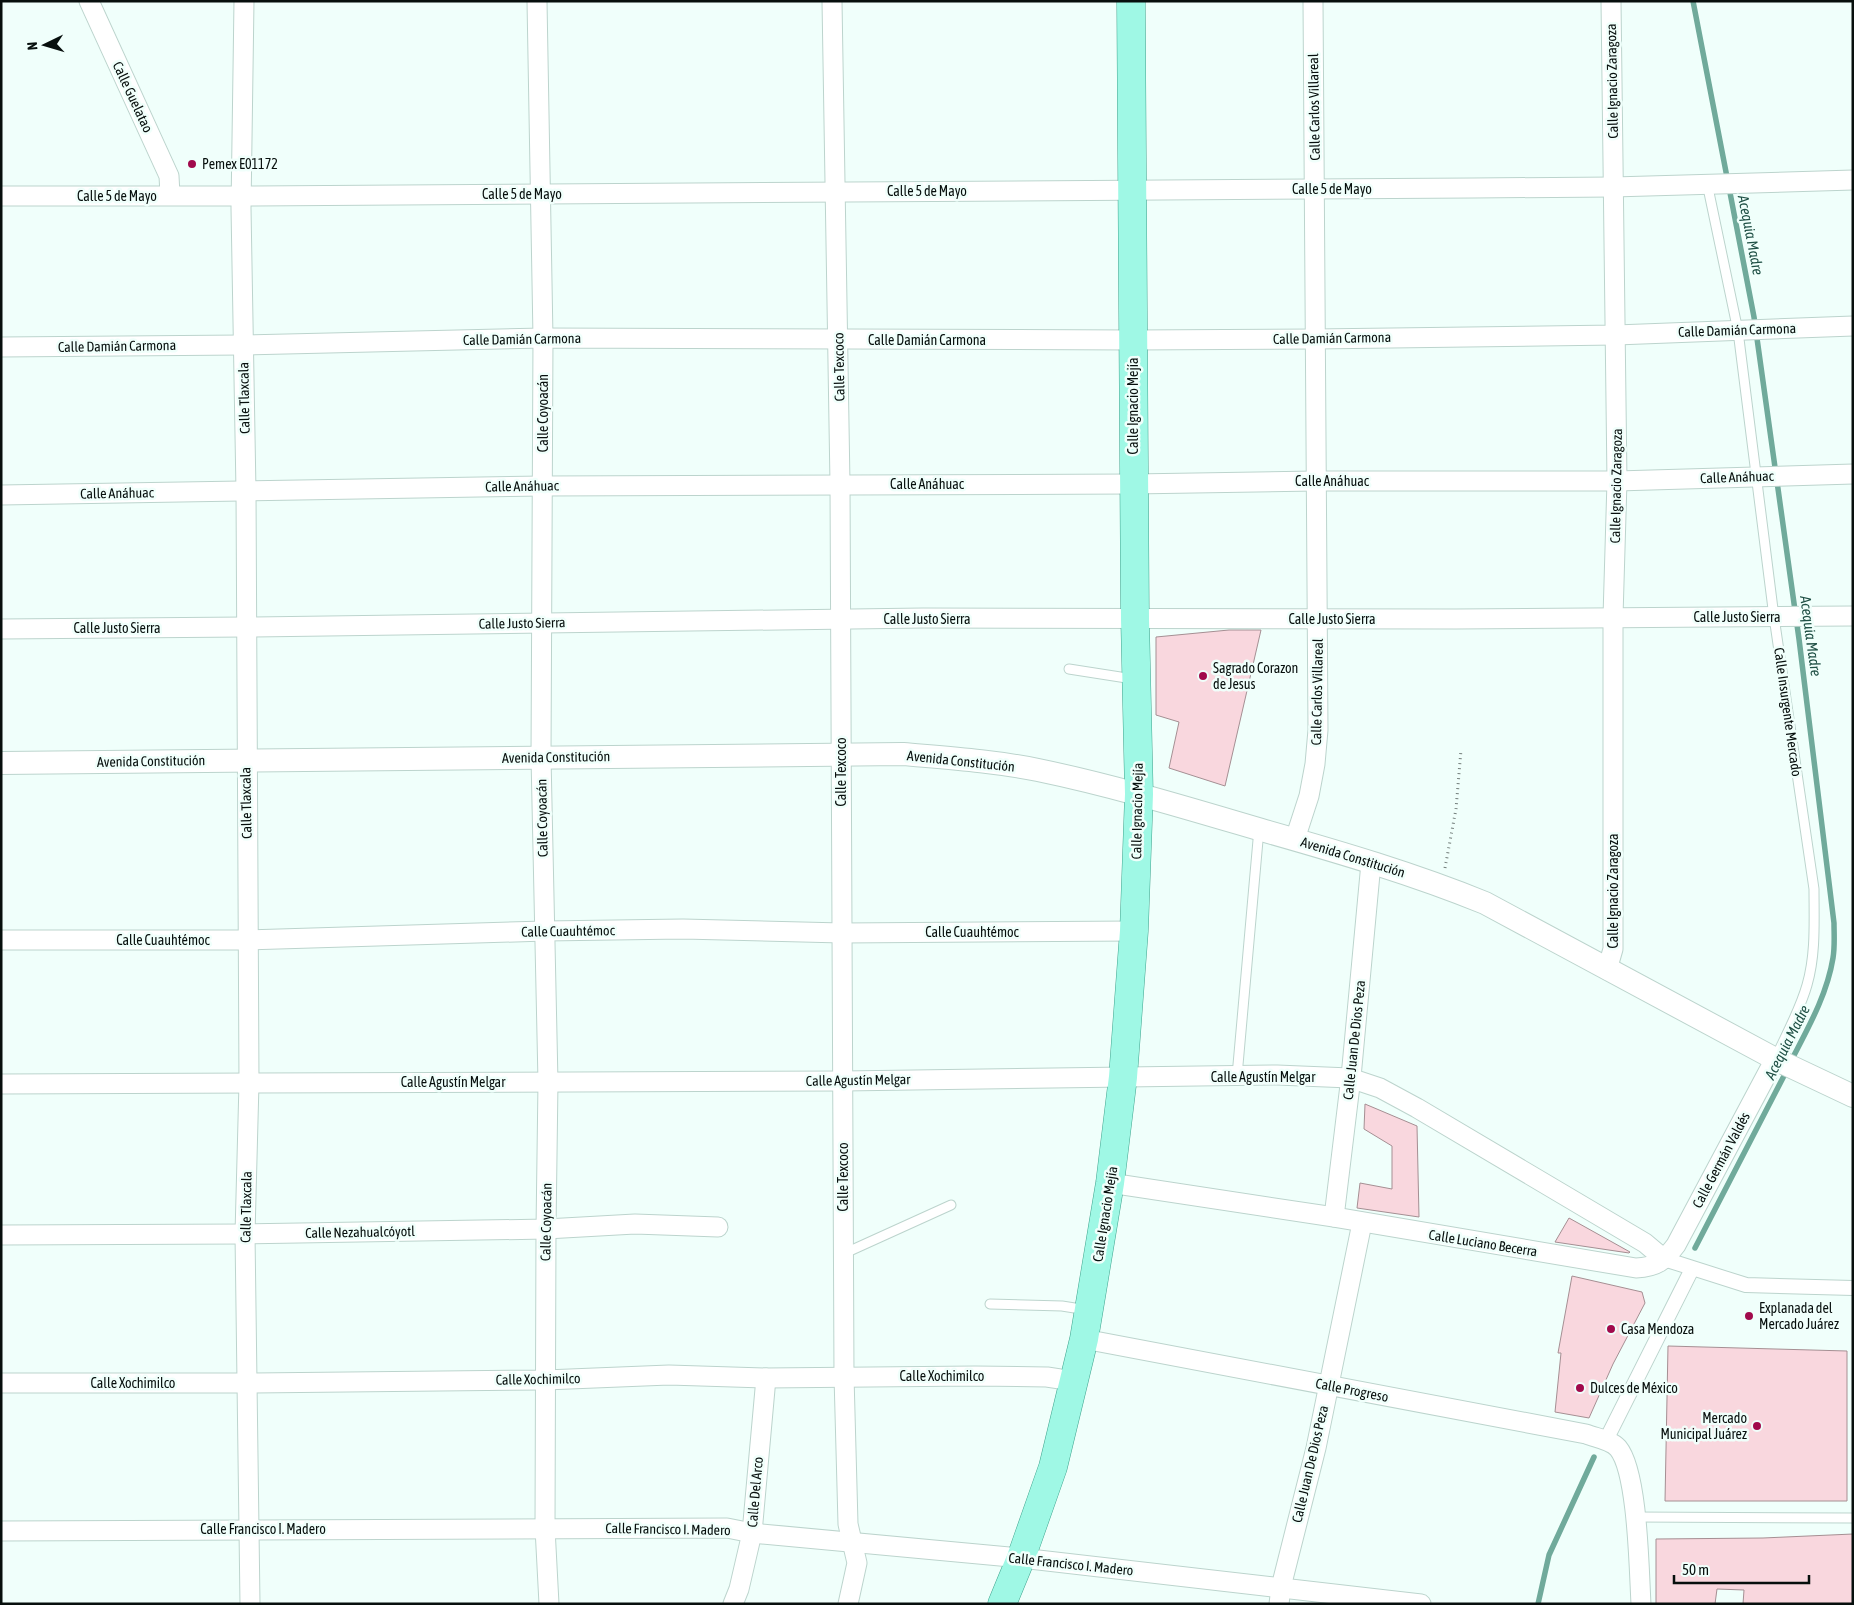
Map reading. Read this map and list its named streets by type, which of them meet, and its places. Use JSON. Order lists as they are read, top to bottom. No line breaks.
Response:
{"streets":{"main road":["Calle Ignacio Mejía"],"street":["Calle Ignacio Zaragoza","Calle Guelatao","Calle Carlos Villareal","Calle 5 de Mayo","Calle Damián Carmona","Calle Texcoco","Calle Tlaxcala","Calle Coyoacán","Calle Anáhuac","Calle Justo Sierra","Avenida Constitución","Calle Cuauhtémoc","Calle Juan De Dios Peza","Calle Agustín Melgar","Calle Germán Valdés","Calle Nezahualcóyotl","Calle Luciano Becerra","Calle Xochimilco","Calle Progreso","Calle Del Arco","Calle Francisco I. Madero"],"lane":["Calle Insurgente Mercado"]},"crossings":[["Calle Ignacio Zaragoza","Calle 5 de Mayo"],["Calle Ignacio Zaragoza","Calle Damián Carmona"],["Calle Ignacio Zaragoza","Calle Anáhuac"],["Calle Ignacio Zaragoza","Calle Justo Sierra"],["Calle Ignacio Zaragoza","Avenida Constitución"],["Calle Guelatao","Calle 5 de Mayo"],["Calle Carlos Villareal","Calle 5 de Mayo"],["Calle Carlos Villareal","Calle Damián Carmona"],["Calle Carlos Villareal","Calle Anáhuac"],["Calle Carlos Villareal","Calle Justo Sierra"],["Calle Carlos Villareal","Avenida Constitución"],["Calle 5 de Mayo","Calle Texcoco"],["Calle 5 de Mayo","Calle Tlaxcala"],["Calle 5 de Mayo","Calle Ignacio Mejía"],["Calle 5 de Mayo","Calle Coyoacán"],["Calle 5 de Mayo","Calle Insurgente Mercado"],["Calle Damián Carmona","Calle Texcoco"],["Calle Damián Carmona","Calle Tlaxcala"],["Calle Damián Carmona","Calle Ignacio Mejía"],["Calle Damián Carmona","Calle Coyoacán"],["Calle Damián Carmona","Calle Insurgente Mercado"],["Calle Texcoco","Calle Anáhuac"],["Calle Texcoco","Calle Justo Sierra"],["Calle Texcoco","Avenida Constitución"],["Calle Texcoco","Calle Cuauhtémoc"],["Calle Texcoco","Calle Agustín Melgar"],["Calle Texcoco","Calle Xochimilco"],["Calle Texcoco","Calle Francisco I. Madero"],["Calle Tlaxcala","Calle Anáhuac"],["Calle Tlaxcala","Calle Justo Sierra"],["Calle Tlaxcala","Avenida Constitución"],["Calle Tlaxcala","Calle Cuauhtémoc"],["Calle Tlaxcala","Calle Agustín Melgar"],["Calle Tlaxcala","Calle Nezahualcóyotl"],["Calle Tlaxcala","Calle Xochimilco"],["Calle Tlaxcala","Calle Francisco I. Madero"],["Calle Ignacio Mejía","Calle Anáhuac"],["Calle Ignacio Mejía","Calle Justo Sierra"],["Calle Ignacio Mejía","Avenida Constitución"],["Calle Ignacio Mejía","Calle Cuauhtémoc"],["Calle Ignacio Mejía","Calle Agustín Melgar"],["Calle Ignacio Mejía","Calle Luciano Becerra"],["Calle Ignacio Mejía","Calle Xochimilco"],["Calle Ignacio Mejía","Calle Progreso"],["Calle Ignacio Mejía","Calle Francisco I. Madero"],["Calle Coyoacán","Calle Anáhuac"],["Calle Coyoacán","Calle Justo Sierra"],["Calle Coyoacán","Avenida Constitución"],["Calle Coyoacán","Calle Cuauhtémoc"],["Calle Coyoacán","Calle Agustín Melgar"],["Calle Coyoacán","Calle Nezahualcóyotl"],["Calle Coyoacán","Calle Xochimilco"],["Calle Coyoacán","Calle Francisco I. Madero"],["Calle Anáhuac","Calle Insurgente Mercado"],["Calle Justo Sierra","Calle Insurgente Mercado"],["Calle Insurgente Mercado","Avenida Constitución"],["Calle Insurgente Mercado","Calle Germán Valdés"],["Avenida Constitución","Calle Juan De Dios Peza"],["Avenida Constitución","Calle Germán Valdés"],["Calle Juan De Dios Peza","Calle Agustín Melgar"],["Calle Juan De Dios Peza","Calle Luciano Becerra"],["Calle Juan De Dios Peza","Calle Progreso"],["Calle Juan De Dios Peza","Calle Francisco I. Madero"],["Calle Agustín Melgar","Calle Germán Valdés"],["Calle Agustín Melgar","Calle Luciano Becerra"],["Calle Germán Valdés","Calle Luciano Becerra"],["Calle Xochimilco","Calle Del Arco"],["Calle Del Arco","Calle Francisco I. Madero"]],"water":["Acequia Madre"],"places":["Pemex E01172","Sagrado Corazon de Jesus","Explanada del Mercado Juárez","Casa Mendoza","Dulces de México","Mercado Municipal Juárez"],"scale_bar":"50 m","north":"left"}
